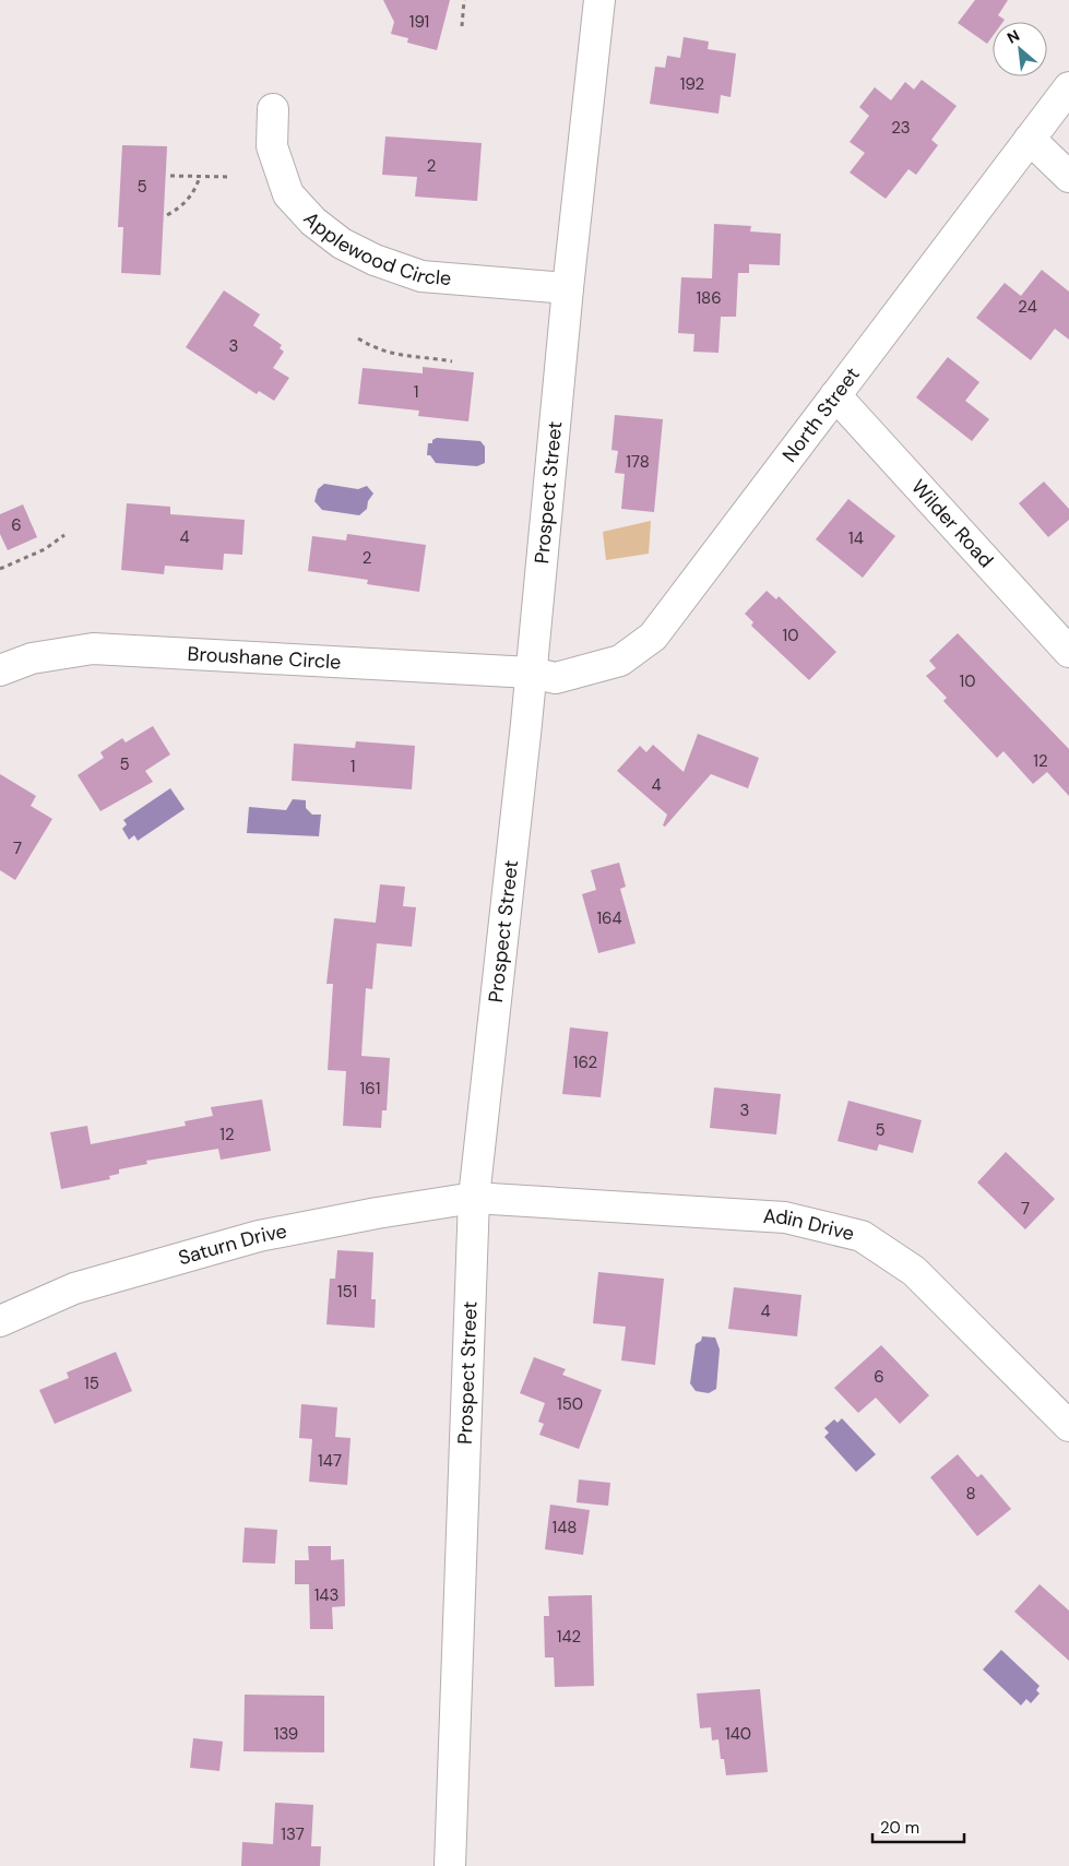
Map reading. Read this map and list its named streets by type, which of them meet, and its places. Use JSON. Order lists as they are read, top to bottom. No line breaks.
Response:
{"streets":{"street":["Applewood Circle","North Street","Prospect Street","Wilder Road","Broushane Circle","Adin Drive","Saturn Drive"]},"crossings":[["Applewood Circle","Prospect Street"],["North Street","Prospect Street"],["North Street","Wilder Road"],["North Street","Broushane Circle"],["Prospect Street","Broushane Circle"],["Prospect Street","Adin Drive"],["Prospect Street","Saturn Drive"],["Adin Drive","Saturn Drive"]],"house_numbers":["191","192","23","2","5","186","24","3","1","178","6","4","14","2","10","10","12","5","1","4","7","164","162","161","3","5","12","7","151","4","6","15","150","147","8","148","143","142","139","140","137"],"scale_bar":"20 m","north":"top left"}
